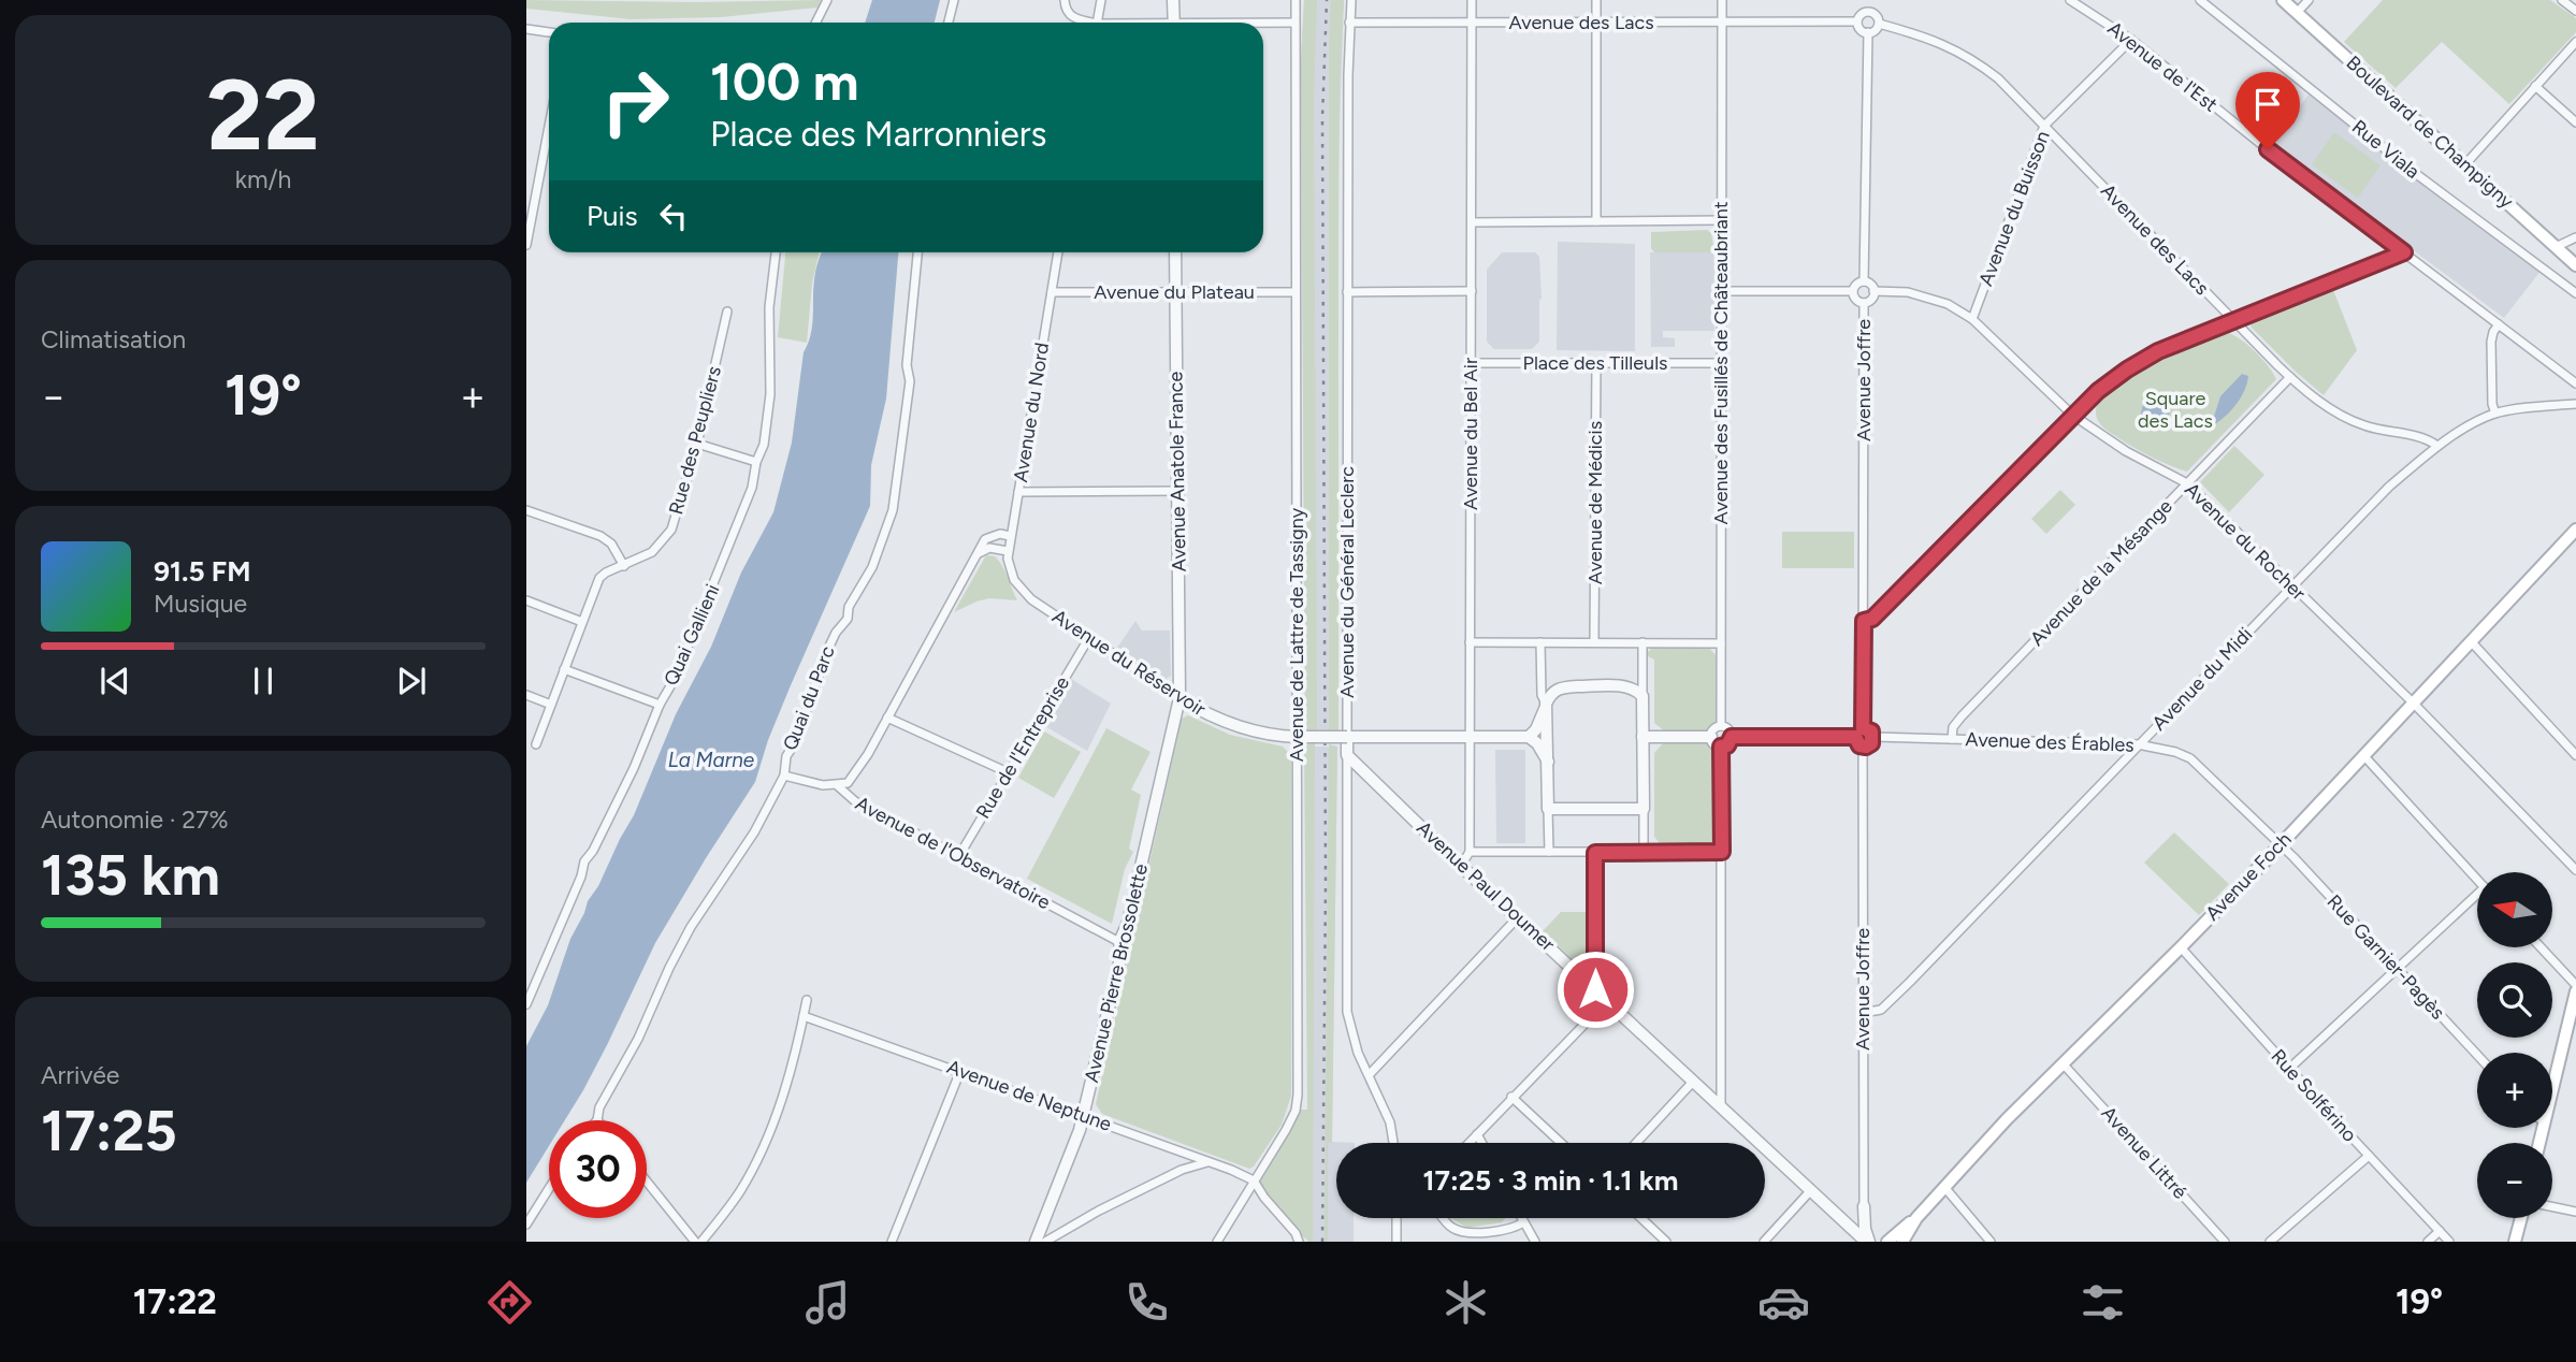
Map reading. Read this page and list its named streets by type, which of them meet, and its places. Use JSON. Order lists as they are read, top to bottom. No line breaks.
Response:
{"streets":{"main road":["Boulevard de Champigny","Avenue Foch"],"street":["Avenue des Lacs","Avenue de l'Est","Rue Viala","Avenue du Buisson","Avenue du Plateau","Place des Tilleuls","Avenue des Fusillés de Châteaubriant","Avenue Joffre","Avenue du Nord","Avenue du Bel Air","Rue des Peupliers","Avenue Anatole France","Avenue de Médicis","Avenue du Rocher","Avenue de la Mésange","Avenue du Général Leclerc","Quai Gallieni","Avenue de Lattre de Tassigny","Avenue du Réservoir","Avenue du Midi","Quai du Parc","Avenue des Érables","Rue de l'Entreprise","Avenue de l'Observatoire","Avenue Paul Doumer","Rue Garnier-Pagès","Avenue Pierre Brossolette","Avenue de Neptune","Rue Solférino","Avenue Littré"]},"crossings":[["Avenue des Lacs","Avenue du Buisson"],["Avenue des Lacs","Avenue des Fusillés de Châteaubriant"],["Avenue des Lacs","Avenue du Bel Air"],["Avenue des Lacs","Avenue de la Mésange"],["Avenue des Lacs","Avenue du Général Leclerc"],["Avenue des Lacs","Avenue du Midi"],["Avenue de l'Est","Avenue du Buisson"],["Avenue du Buisson","Avenue du Rocher"],["Avenue du Plateau","Avenue du Nord"],["Avenue du Plateau","Avenue Anatole France"],["Avenue du Plateau","Avenue de Lattre de Tassigny"],["Place des Tilleuls","Avenue des Fusillés de Châteaubriant"],["Place des Tilleuls","Avenue du Bel Air"],["Place des Tilleuls","Avenue de Médicis"],["Avenue Joffre","Avenue du Rocher"],["Avenue Joffre","Avenue du Midi"],["Avenue Joffre","Avenue des Érables"],["Avenue du Nord","Avenue du Réservoir"],["Avenue du Bel Air","Avenue du Réservoir"],["Avenue Anatole France","Avenue du Réservoir"],["Avenue Anatole France","Avenue Pierre Brossolette"],["Avenue du Rocher","Avenue de la Mésange"],["Avenue du Rocher","Avenue du Midi"],["Avenue du Rocher","Avenue Foch"],["Avenue de la Mésange","Avenue des Érables"],["Avenue du Général Leclerc","Avenue du Réservoir"],["Avenue du Général Leclerc","Avenue Paul Doumer"],["Avenue de Lattre de Tassigny","Avenue du Réservoir"],["Avenue de Lattre de Tassigny","Avenue de Neptune"],["Avenue du Réservoir","Rue de l'Entreprise"],["Avenue du Réservoir","Avenue Pierre Brossolette"],["Avenue du Midi","Avenue des Érables"],["Quai du Parc","Avenue de l'Observatoire"],["Avenue des Érables","Avenue Foch"],["Avenue des Érables","Rue Garnier-Pagès"],["Rue de l'Entreprise","Avenue de l'Observatoire"],["Avenue de l'Observatoire","Avenue Pierre Brossolette"],["Avenue Foch","Rue Garnier-Pagès"],["Avenue Foch","Rue Solférino"],["Avenue Foch","Avenue Littré"],["Avenue Pierre Brossolette","Avenue de Neptune"]],"water":["La Marne"],"parks":["Square des Lacs"],"north":"left","page":{"tile":[["22","km/h"],"Climatisation",["Autonomie · 27%","135 km"],["Arrivée","17:25"]],"turn":["100 m","Place des Marronniers"],"then":"Puis","heat":["−","19°","+"],"song":["91.5 FM","Musique"],"map_buttons":["+","−"],"limit":"30","trip":"17:25 · 3 min · 1.1 km","tabs":["17:22","19°"]}}
